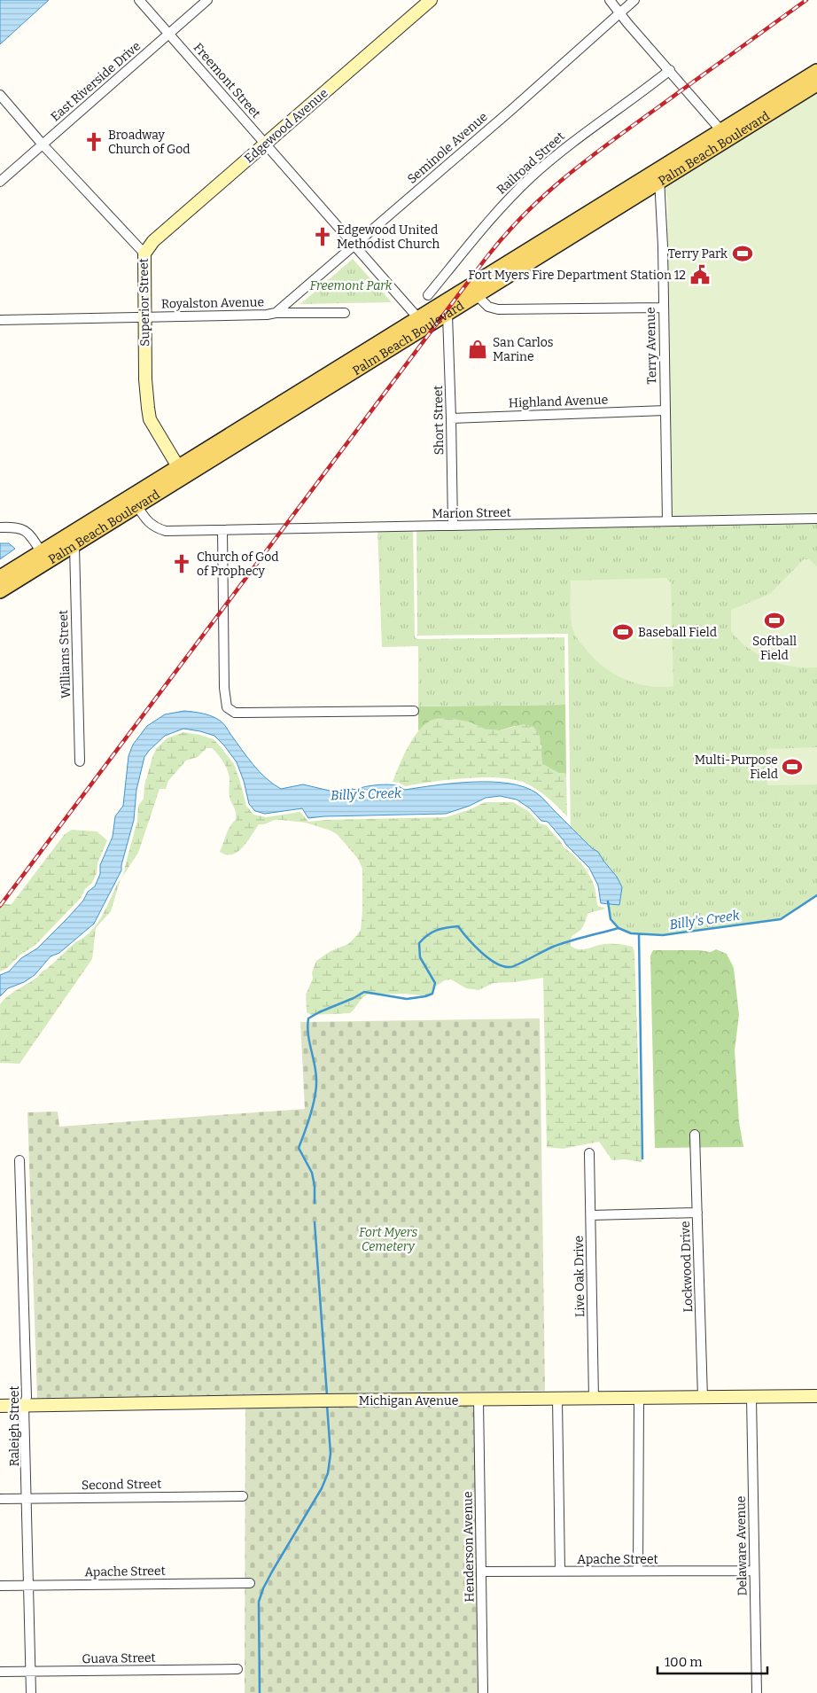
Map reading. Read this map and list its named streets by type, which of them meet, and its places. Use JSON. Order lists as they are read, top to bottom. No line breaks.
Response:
{"streets":{"main road":["Palm Beach Boulevard"],"street":["Freemont Street","East Riverside Drive","Edgewood Avenue","Seminole Avenue","Railroad Street","Superior Street","Royalston Avenue","Terry Avenue","Highland Avenue","Short Street","Marion Street","Williams Street","Lockwood Drive","Live Oak Drive","Michigan Avenue","Raleigh Street","Second Street","Delaware Avenue","Henderson Avenue","Apache Street","Guava Street"]},"crossings":[["Freemont Street","East Riverside Drive"],["Freemont Street","Edgewood Avenue"],["Freemont Street","Seminole Avenue"],["Freemont Street","Palm Beach Boulevard"],["East Riverside Drive","Superior Street"],["Edgewood Avenue","Superior Street"],["Seminole Avenue","Royalston Avenue"],["Palm Beach Boulevard","Superior Street"],["Palm Beach Boulevard","Terry Avenue"],["Palm Beach Boulevard","Short Street"],["Palm Beach Boulevard","Marion Street"],["Palm Beach Boulevard","Williams Street"],["Superior Street","Royalston Avenue"],["Terry Avenue","Highland Avenue"],["Terry Avenue","Marion Street"],["Highland Avenue","Short Street"],["Short Street","Marion Street"],["Lockwood Drive","Michigan Avenue"],["Live Oak Drive","Michigan Avenue"],["Michigan Avenue","Raleigh Street"],["Michigan Avenue","Delaware Avenue"],["Michigan Avenue","Henderson Avenue"],["Raleigh Street","Second Street"],["Raleigh Street","Apache Street"],["Raleigh Street","Guava Street"],["Delaware Avenue","Apache Street"],["Henderson Avenue","Apache Street"]],"water":["Billy's Creek"],"parks":["Freemont Park","Fort Myers Cemetery"],"places":{"church":["Broadway Church of God","Edgewood United Methodist Church","Church of God of Prophecy"],"sports":["Terry Park","Softball Field","Baseball Field","Multi-Purpose Field"],"public building":["Fort Myers Fire Department Station 12"],"shop":["San Carlos Marine"]},"scale_bar":"100 m"}
